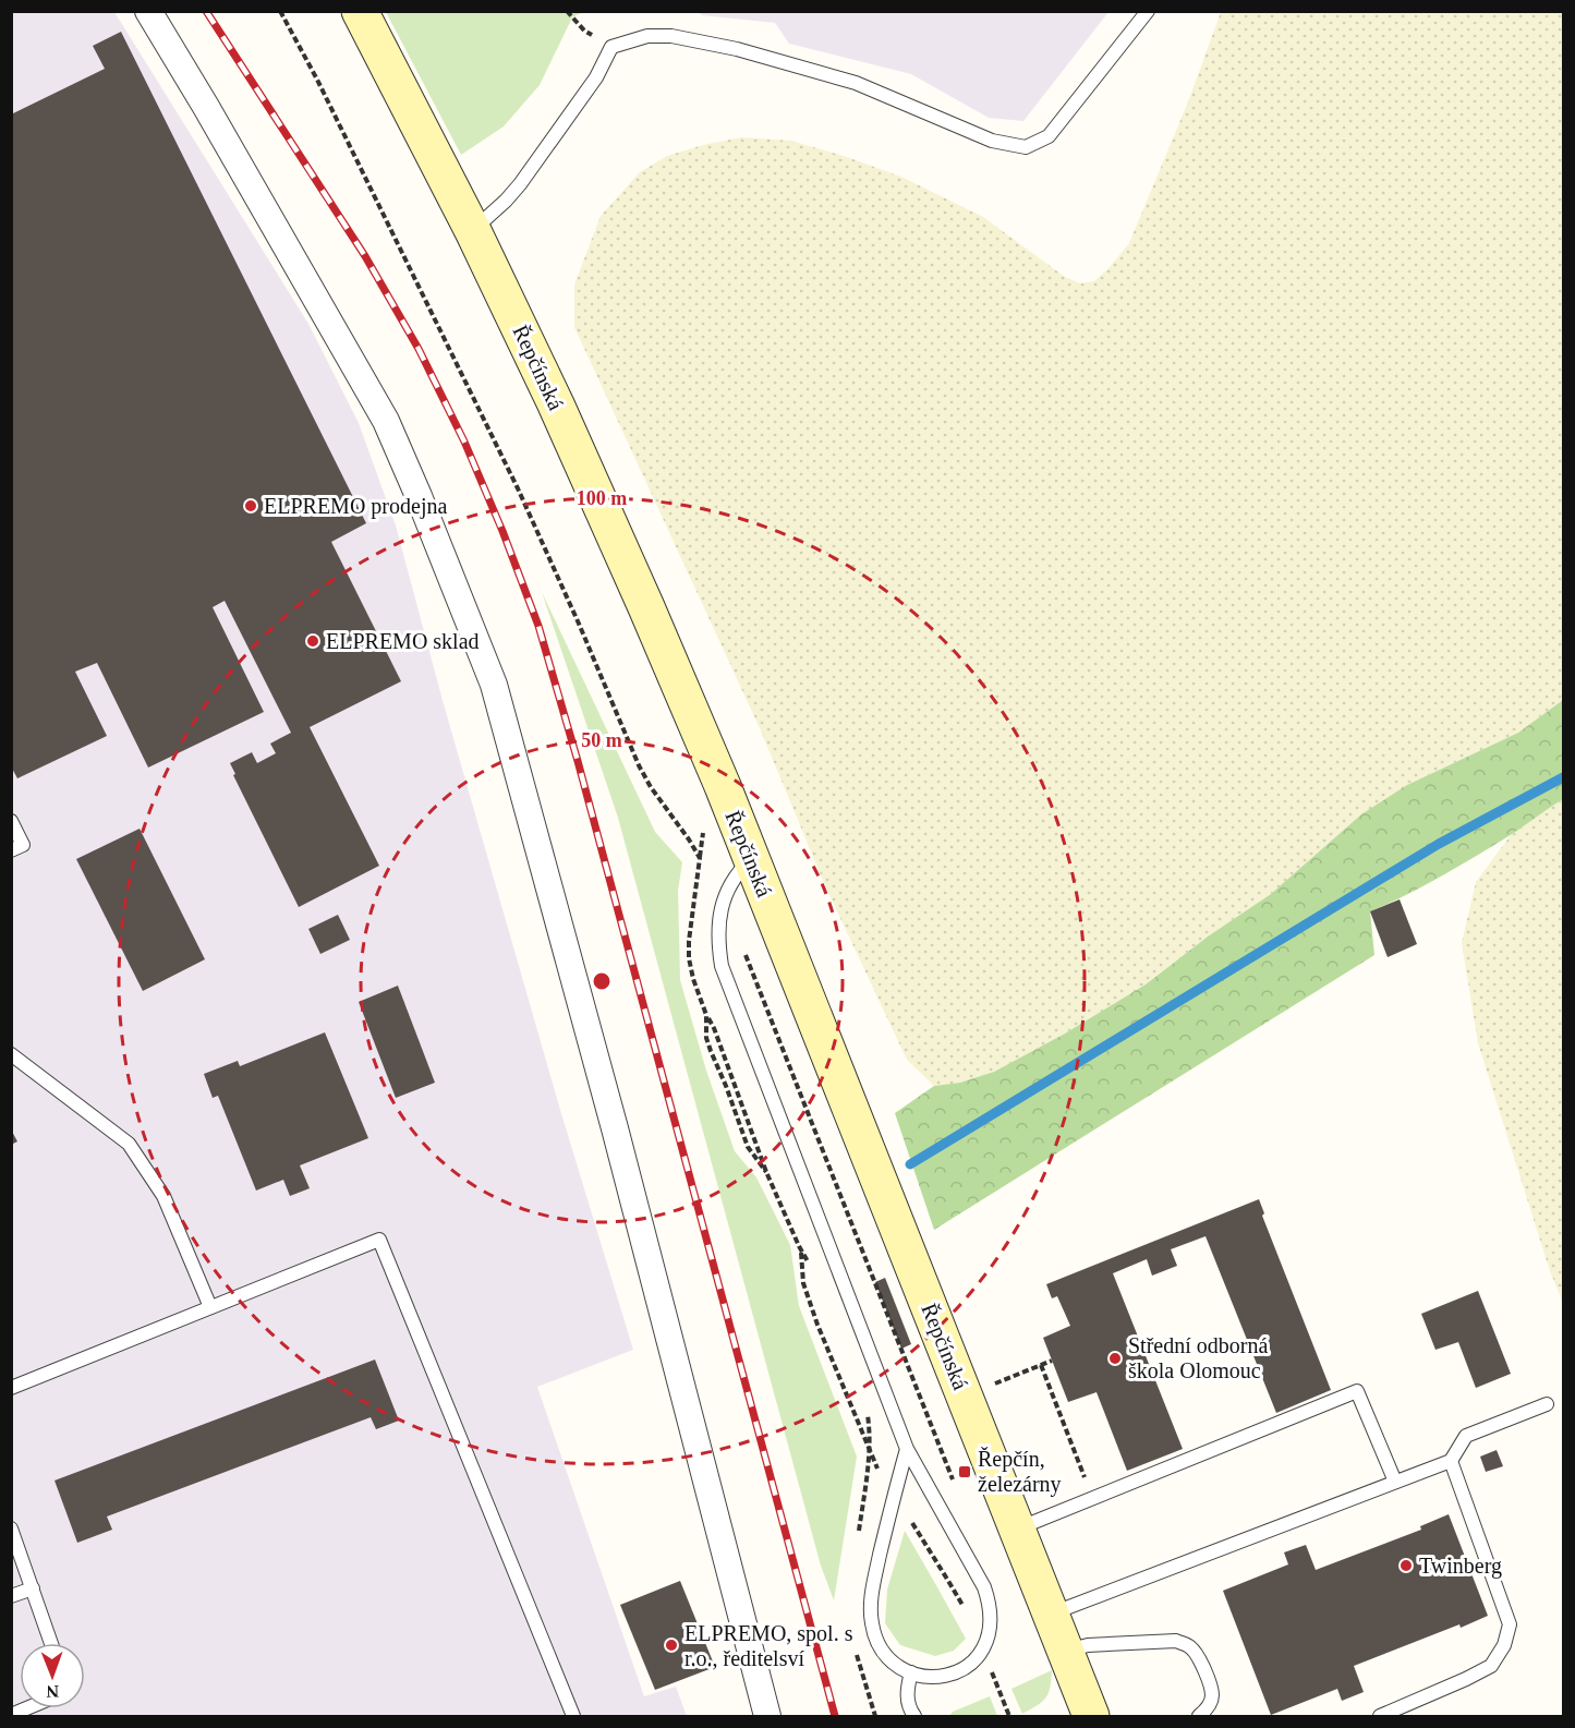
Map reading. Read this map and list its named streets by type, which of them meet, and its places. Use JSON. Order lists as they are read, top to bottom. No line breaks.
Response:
{"streets":{"street":["Řepčínská"]},"places":{"other":["ELPREMO prodejna","ELPREMO sklad","Střední odborná škola Olomouc","Twinberg","ELPREMO, spol. s r.o., ředitelsví"],"transit":["Řepčín, železárny"]},"north":"bottom","rings":["100 m","50 m"]}
